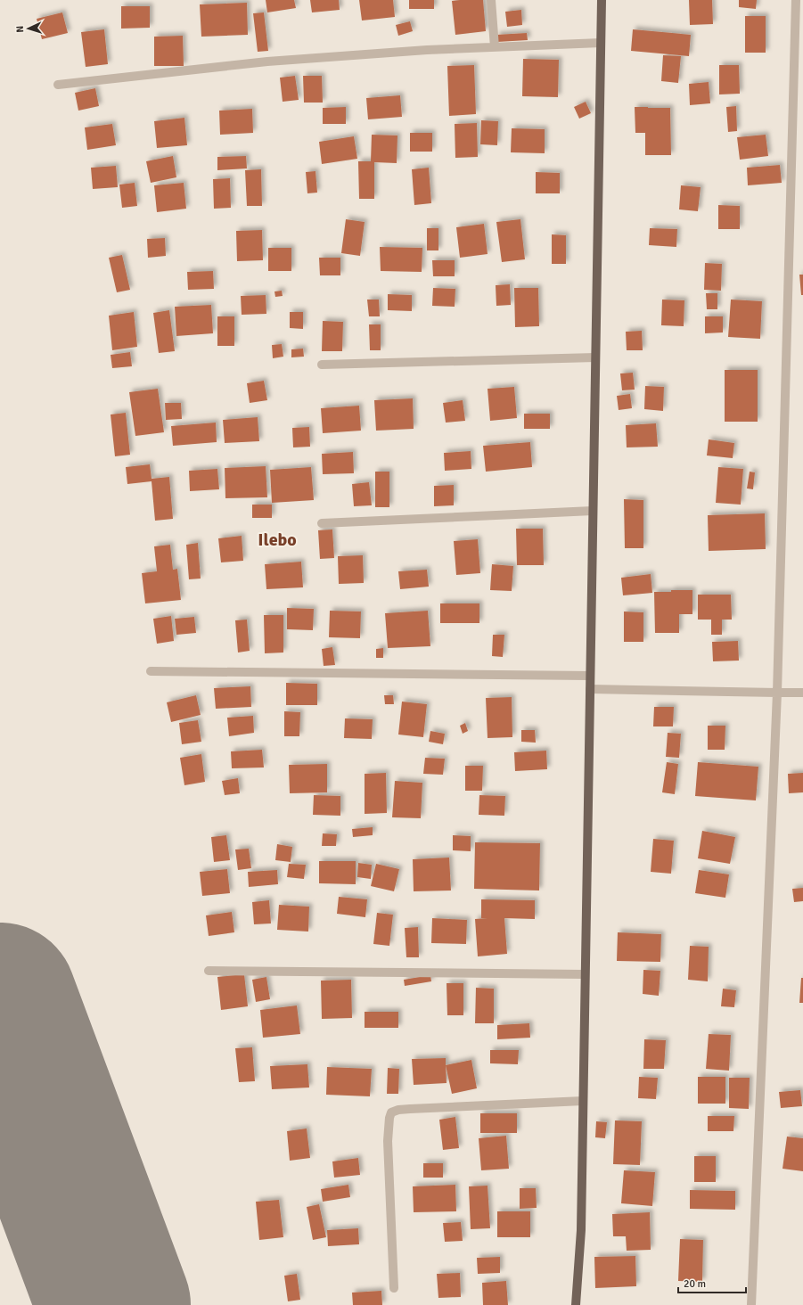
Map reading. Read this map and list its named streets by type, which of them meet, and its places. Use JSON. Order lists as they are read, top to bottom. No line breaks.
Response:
{"districts":["Ilebo"],"scale_bar":"20 m","north":"left"}
